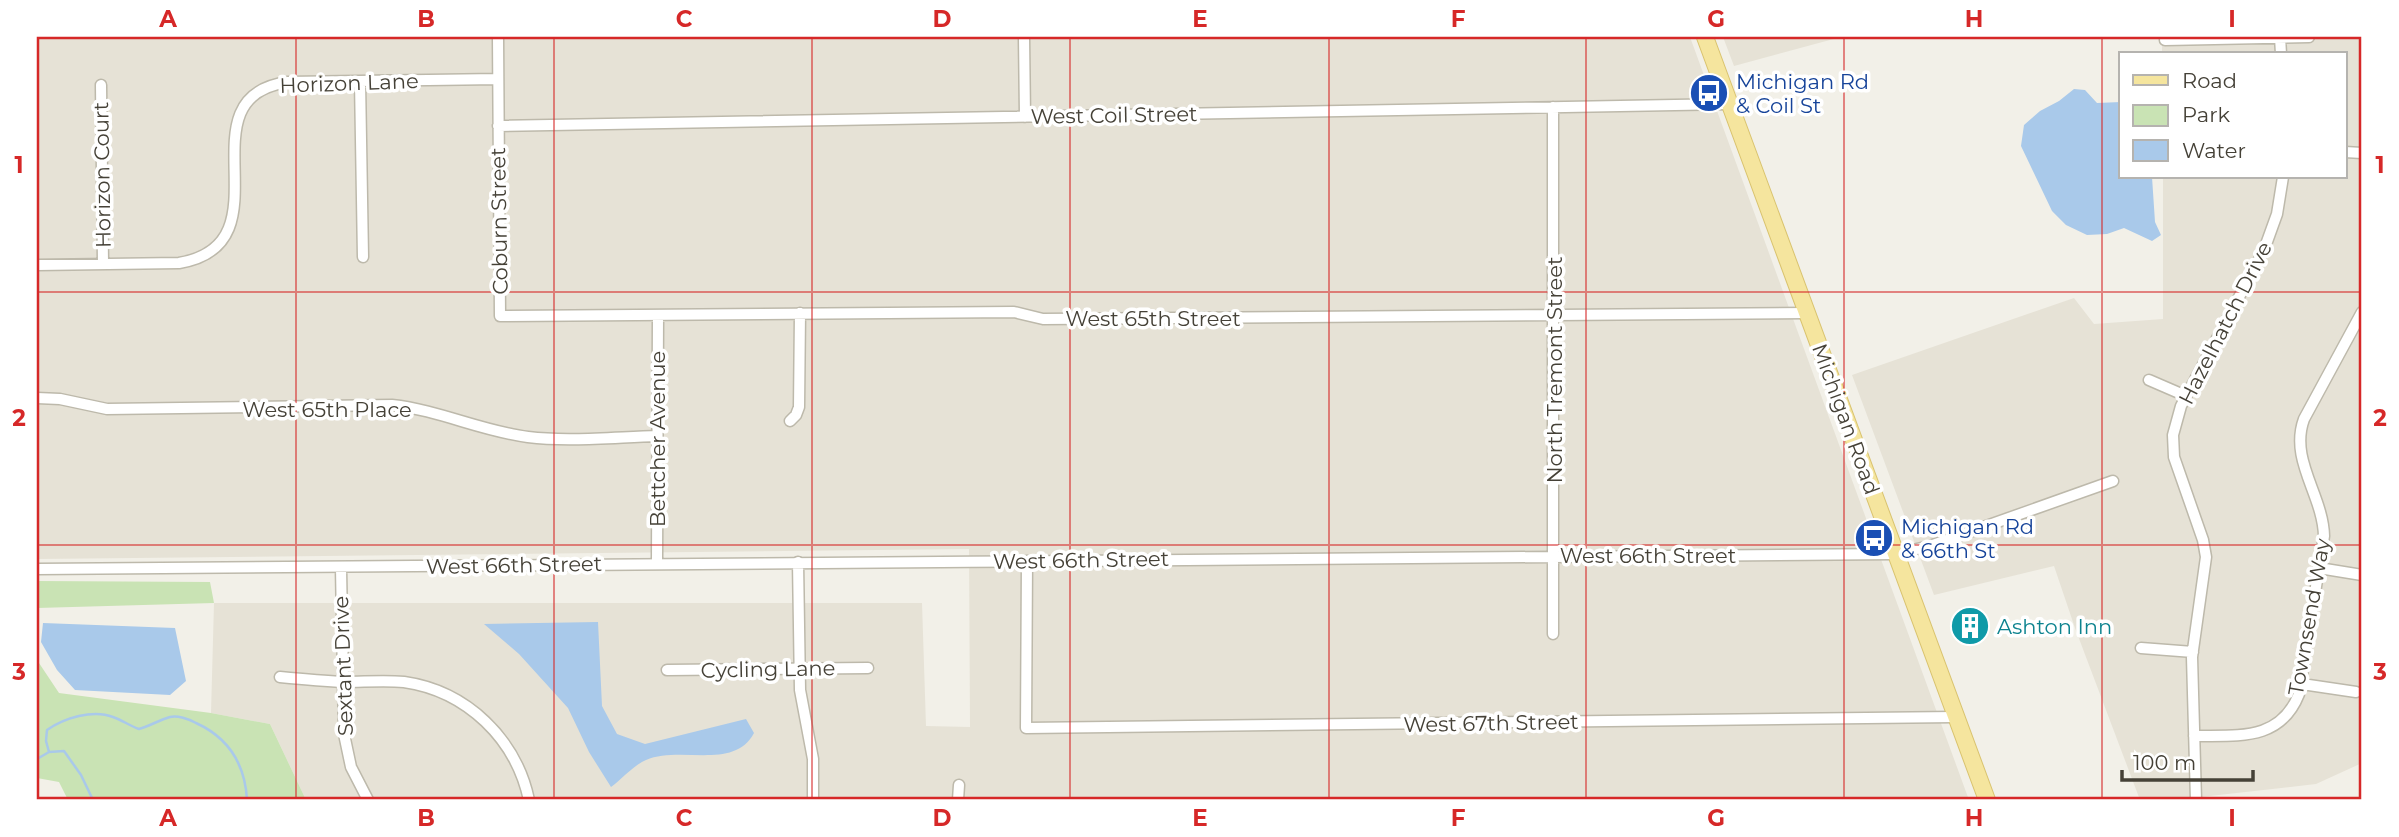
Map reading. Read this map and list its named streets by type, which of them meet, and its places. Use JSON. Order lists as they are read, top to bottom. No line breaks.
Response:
{"streets":{"main road":["Michigan Road"],"street":["Horizon Lane","West Coil Street","Horizon Court","Coburn Street","West 65th Street","Hazelhatch Drive","North Tremont Street","West 65th Place","Bettcher Avenue","West 66th Street","Townsend Way","Sextant Drive","Cycling Lane","West 67th Street"]},"crossings":[["Horizon Lane","Horizon Court"],["Horizon Lane","Coburn Street"],["West Coil Street","Coburn Street"],["West Coil Street","North Tremont Street"],["West Coil Street","Michigan Road"],["Coburn Street","West 65th Street"],["West 65th Street","North Tremont Street"],["West 65th Street","Michigan Road"],["West 65th Street","Bettcher Avenue"],["Hazelhatch Drive","Townsend Way"],["North Tremont Street","West 66th Street"],["West 65th Place","Bettcher Avenue"],["Michigan Road","West 66th Street"],["Michigan Road","West 67th Street"],["Bettcher Avenue","West 66th Street"],["West 66th Street","Sextant Drive"],["West 66th Street","West 67th Street"]],"places":{"bus stop":["Michigan Rd & Coil St","Michigan Rd & 66th St"],"building":["Ashton Inn"]},"legend":["Road","Park","Water"],"scale_bar":"100 m","grid":{"columns":["A","B","C","D","E","F","G","H","I"],"rows":["1","2","3"]}}
